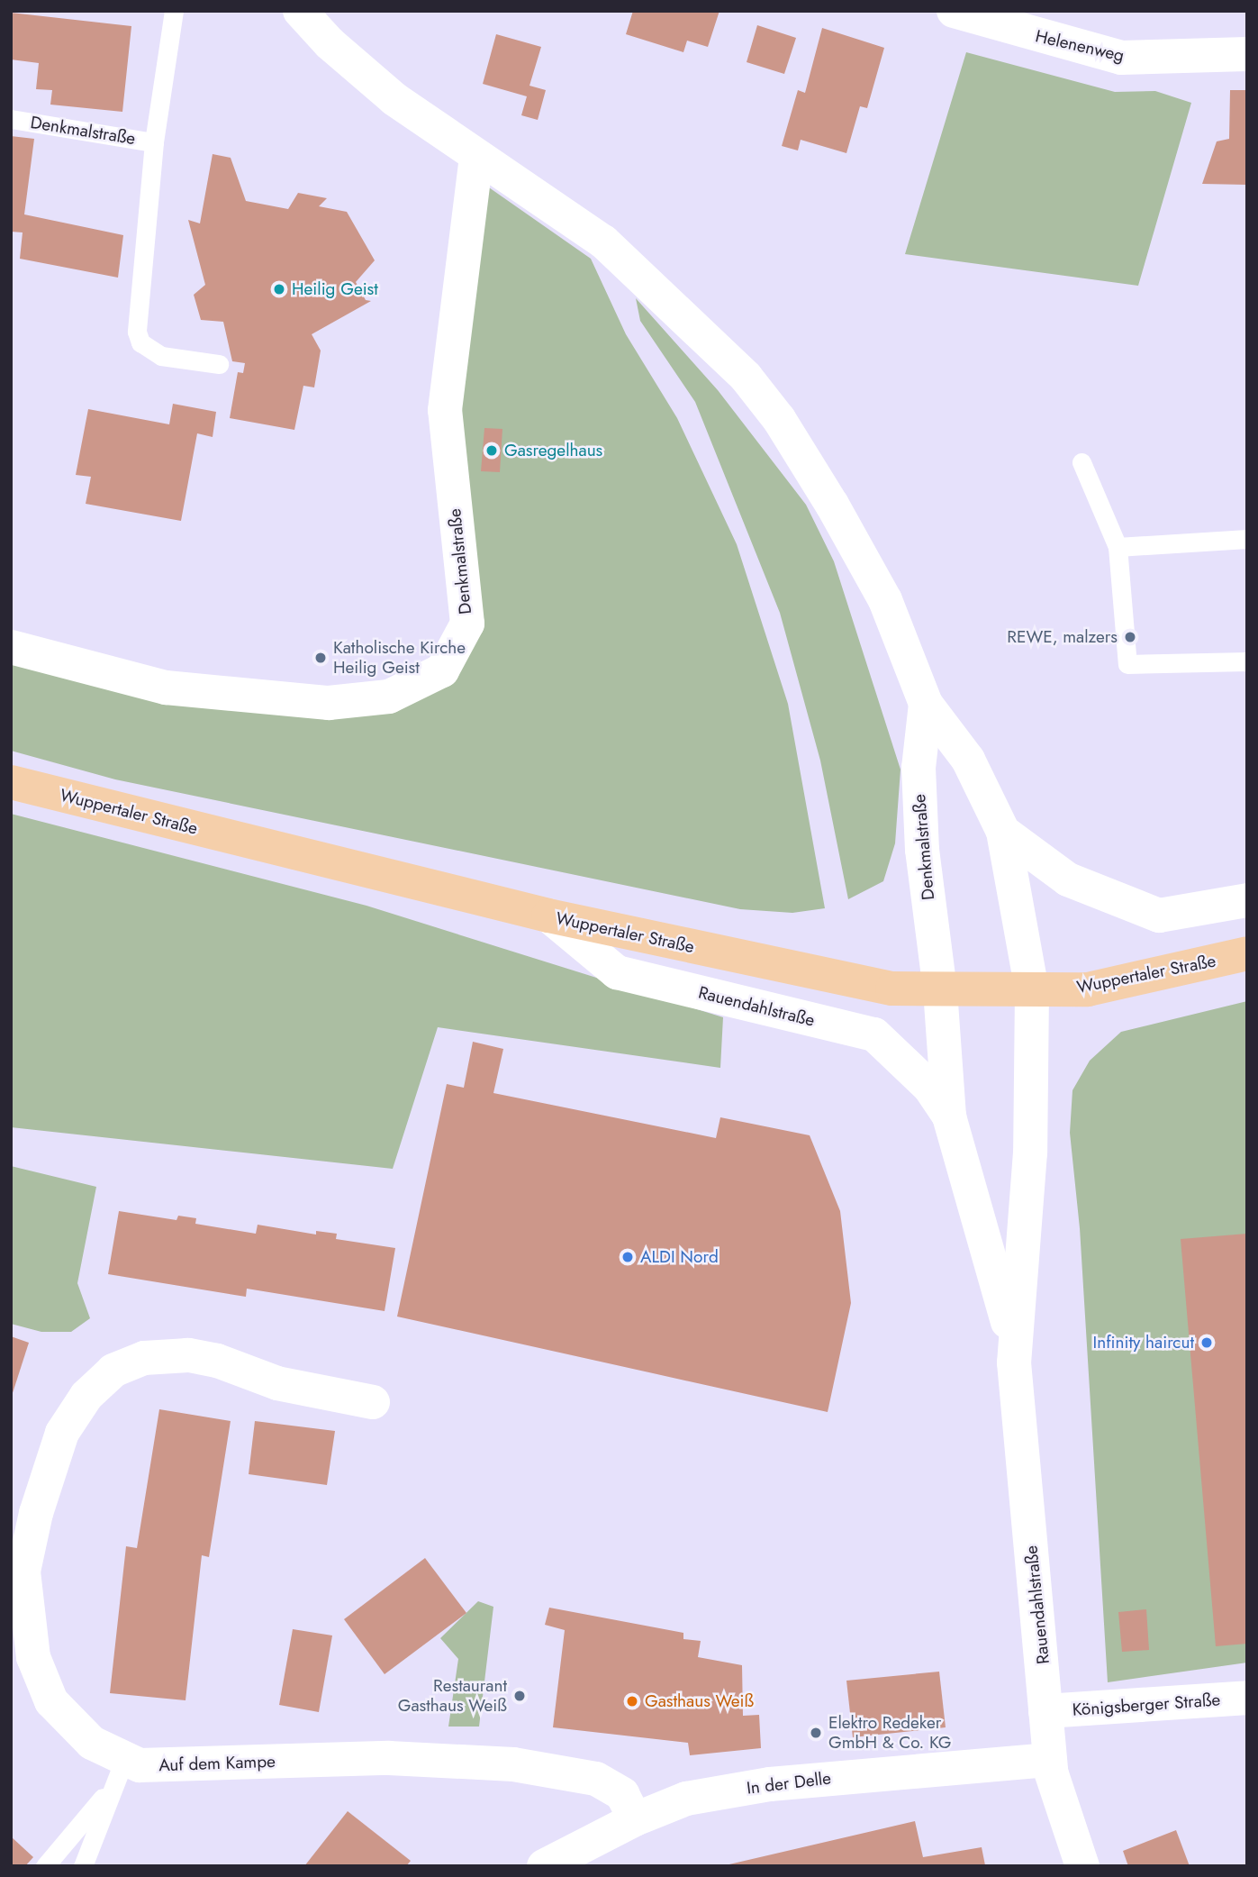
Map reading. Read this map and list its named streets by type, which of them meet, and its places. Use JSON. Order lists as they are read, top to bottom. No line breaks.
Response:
{"streets":{"main road":["Wuppertaler Straße"],"street":["Helenenweg","Denkmalstraße","Rauendahlstraße","Königsberger Straße","Auf dem Kampe","In der Delle"]},"crossings":[["Denkmalstraße","Wuppertaler Straße"],["Denkmalstraße","Rauendahlstraße"],["Wuppertaler Straße","Rauendahlstraße"],["Rauendahlstraße","Königsberger Straße"],["Rauendahlstraße","In der Delle"],["Auf dem Kampe","In der Delle"]],"places":["Heilig Geist","Gasregelhaus","REWE, malzers","Katholische Kirche Heilig Geist","ALDI Nord","Infinity haircut","Restaurant Gasthaus Weiß","Gasthaus Weiß","Elektro Redeker GmbH & Co. KG"]}
